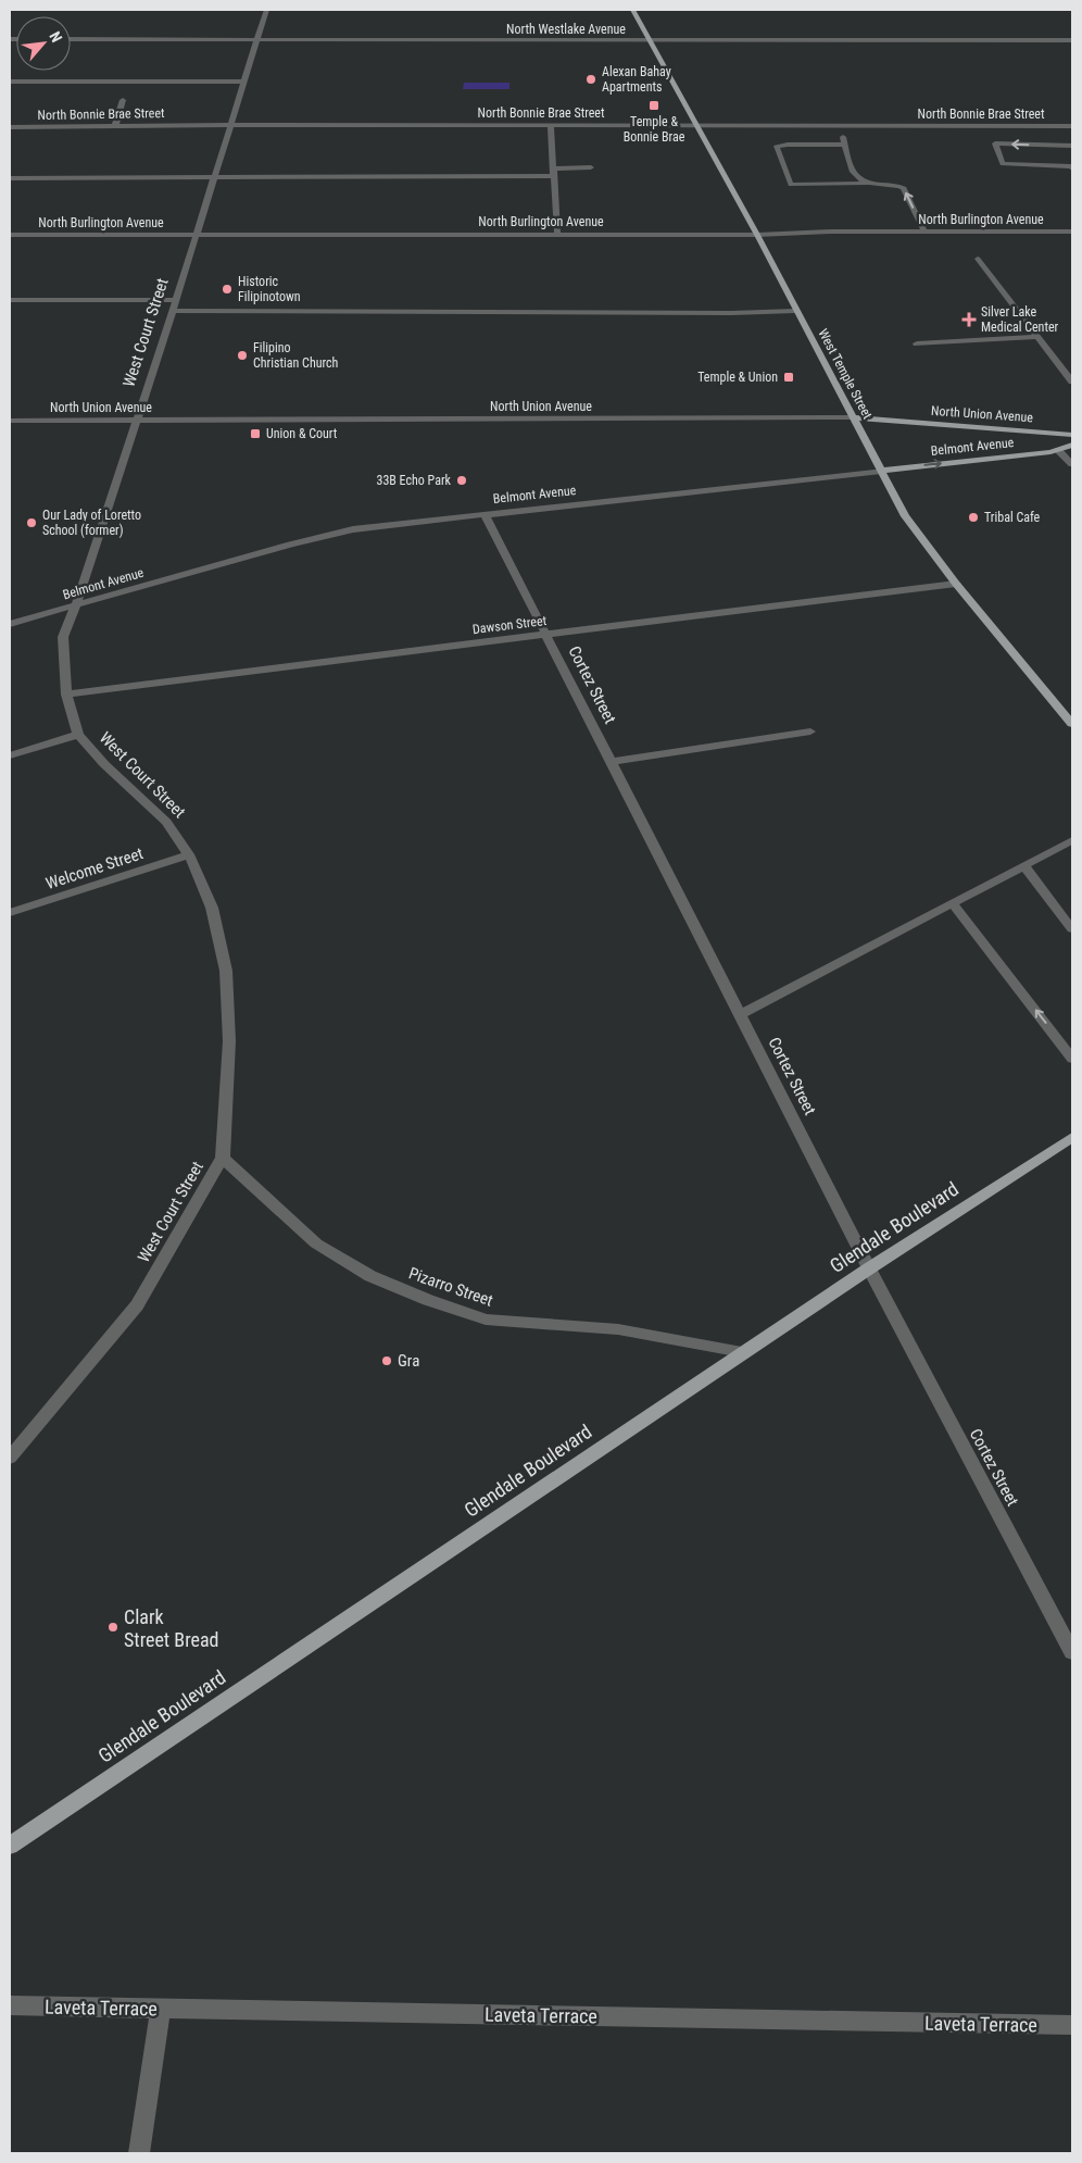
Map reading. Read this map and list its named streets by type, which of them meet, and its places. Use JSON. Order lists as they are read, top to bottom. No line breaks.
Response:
{"streets":{"main road":["West Temple Street","North Union Avenue","Belmont Avenue","Glendale Boulevard"],"street":["North Westlake Avenue","North Bonnie Brae Street","North Burlington Avenue","West Court Street","Dawson Street","Cortez Street","Welcome Street","Pizarro Street","Laveta Terrace"]},"crossings":[["North Westlake Avenue","West Court Street"],["North Westlake Avenue","West Temple Street"],["North Bonnie Brae Street","West Court Street"],["North Bonnie Brae Street","West Temple Street"],["North Burlington Avenue","West Court Street"],["North Burlington Avenue","West Temple Street"],["West Court Street","North Union Avenue"],["West Court Street","Belmont Avenue"],["West Court Street","Dawson Street"],["West Court Street","Welcome Street"],["West Court Street","Pizarro Street"],["West Temple Street","North Union Avenue"],["West Temple Street","Belmont Avenue"],["West Temple Street","Dawson Street"],["Belmont Avenue","Cortez Street"],["Dawson Street","Cortez Street"],["Cortez Street","Glendale Boulevard"],["Glendale Boulevard","Pizarro Street"]],"places":{"other":["Alexan Bahay Apartments","Historic Filipinotown","Filipino Christian Church","33B Echo Park","Tribal Cafe","Our Lady of Loretto School (former)","Gra","Clark Street Bread"],"transit":["Temple & Bonnie Brae","Temple & Union","Union & Court"],"health":["Silver Lake Medical Center"]},"north":"top right"}
